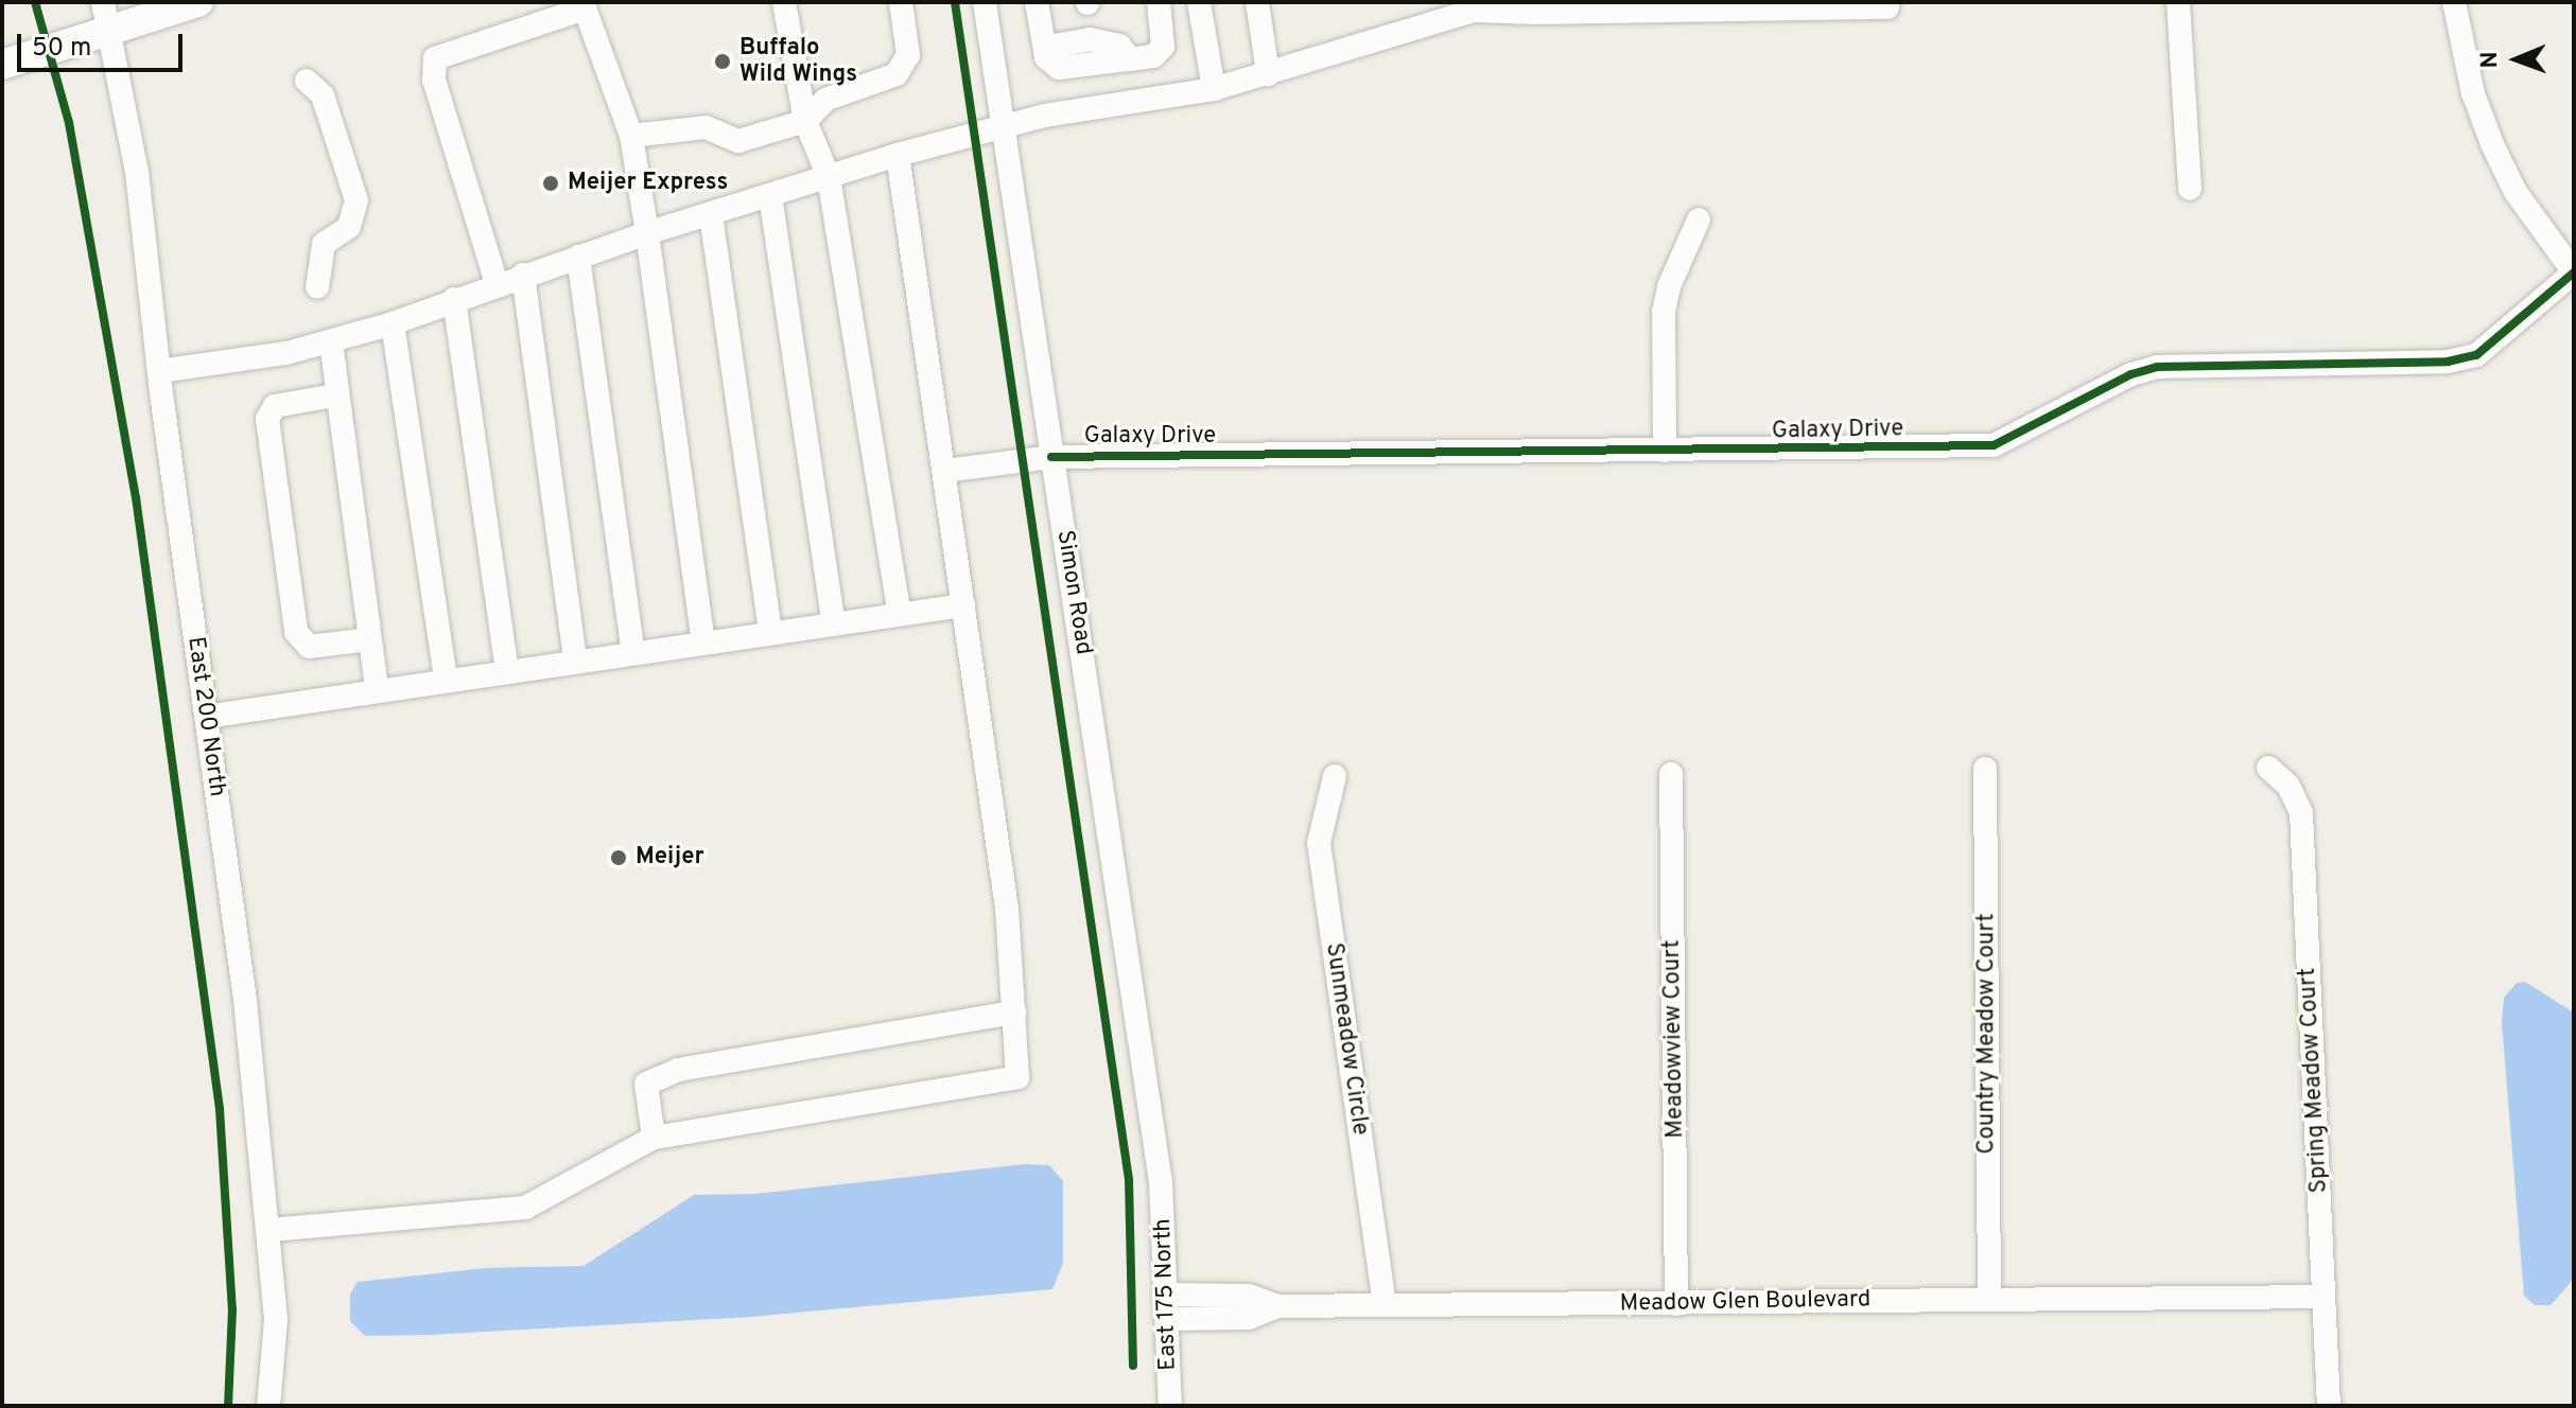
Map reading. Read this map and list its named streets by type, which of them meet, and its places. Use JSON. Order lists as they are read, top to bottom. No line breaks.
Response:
{"streets":{"street":["Galaxy Drive","Simon Road","East 200 North","Country Meadow Court","Sunmeadow Circle","Meadowview Court","Spring Meadow Court","East 175 North","Meadow Glen Boulevard"]},"crossings":[["Galaxy Drive","Simon Road"],["Simon Road","East 175 North"],["Country Meadow Court","Meadow Glen Boulevard"],["Sunmeadow Circle","Meadow Glen Boulevard"],["Meadowview Court","Meadow Glen Boulevard"],["Spring Meadow Court","Meadow Glen Boulevard"],["East 175 North","Meadow Glen Boulevard"]],"places":["Buffalo Wild Wings","Meijer Express","Meijer"],"scale_bar":"50 m","north":"left"}
